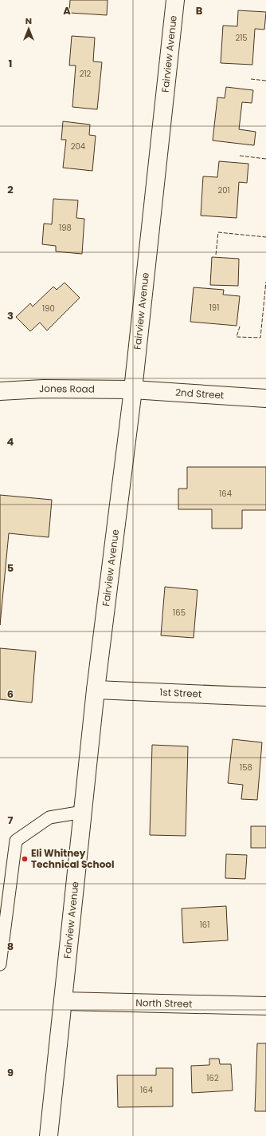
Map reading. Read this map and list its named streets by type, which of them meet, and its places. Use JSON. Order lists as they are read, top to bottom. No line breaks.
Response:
{"streets":{"street":["Fairview Avenue","Jones Road","2nd Street","1st Street","North Street"]},"crossings":[["Fairview Avenue","Jones Road"],["Fairview Avenue","2nd Street"],["Fairview Avenue","1st Street"],["Fairview Avenue","North Street"],["Jones Road","2nd Street"]],"places":["Eli Whitney Technical School"],"house_numbers":["215","212","204","201","198","191","190","164","165","158","161","162","164"],"north":"top","grid":{"columns":["A","B"],"rows":["1","2","3","4","5","6","7","8","9"]}}
